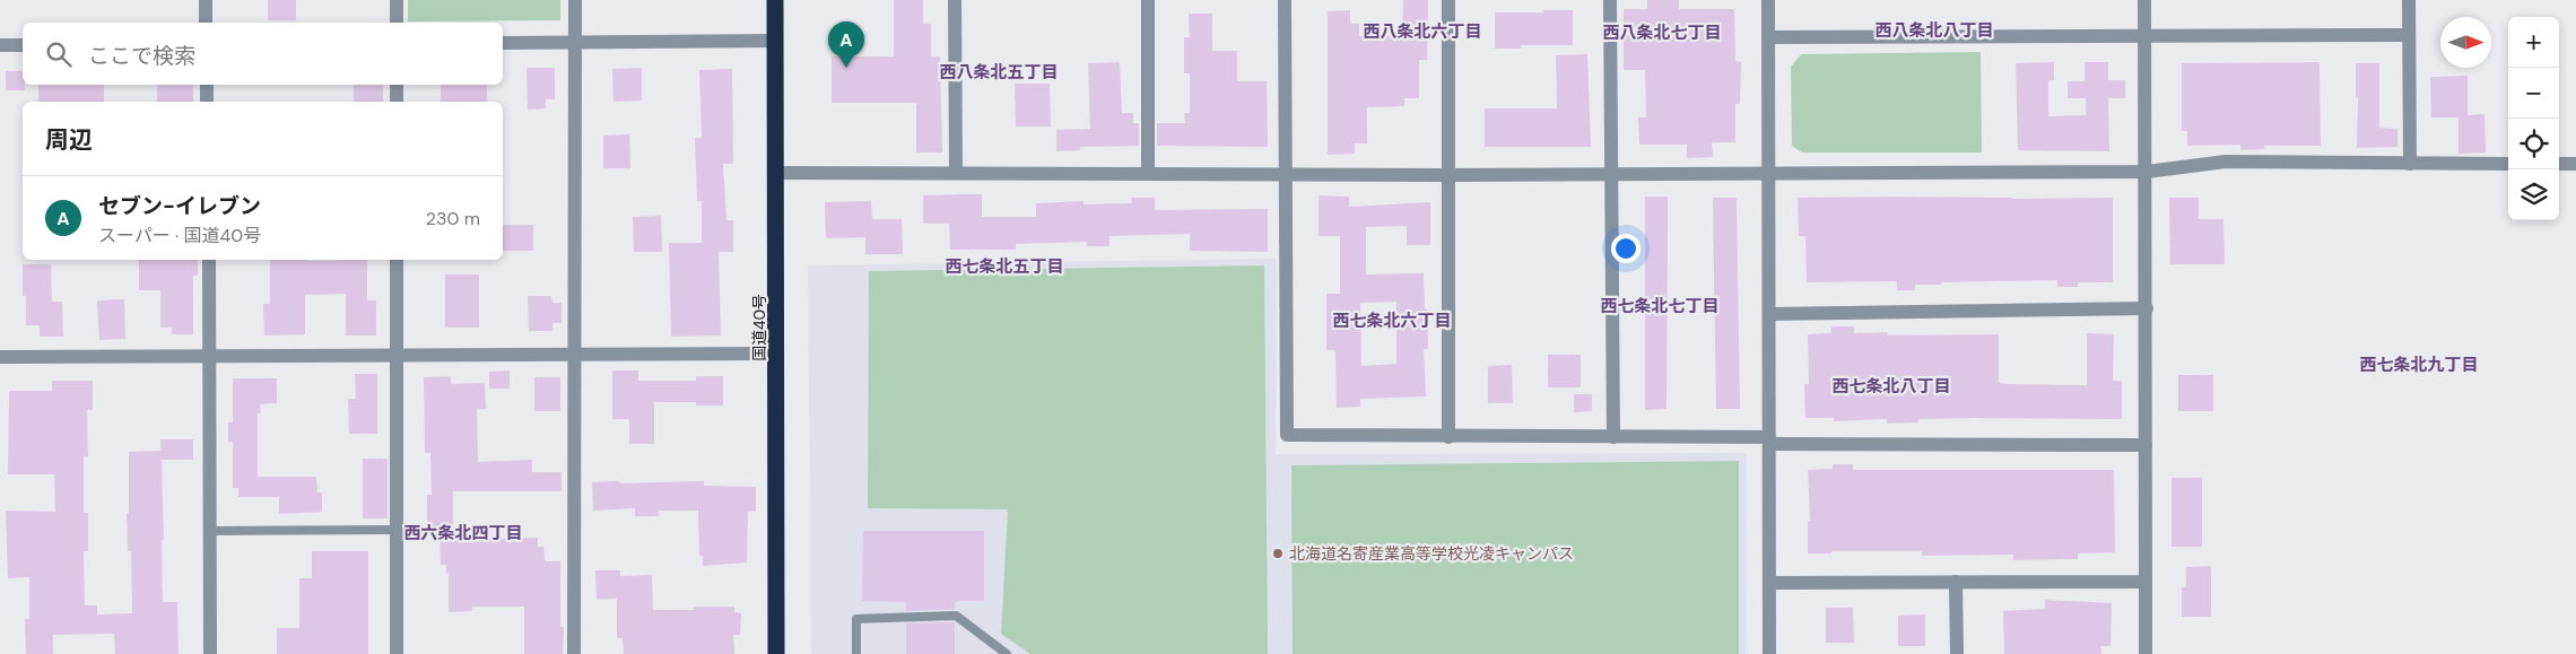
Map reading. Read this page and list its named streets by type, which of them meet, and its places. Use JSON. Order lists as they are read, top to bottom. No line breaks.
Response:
{"streets":{"highway":["国道40号"]},"districts":["西八条北八丁目","西八条北六丁目","西八条北七丁目","西八条北五丁目","西七条北五丁目","西七条北七丁目","西七条北六丁目","西七条北九丁目","西七条北八丁目","西六条北四丁目"],"places":["北海道名寄産業高等学校光凌キャンパス"],"north":"right","page":{"map_buttons":["+","−"],"pins":"A","search":"ここで検索","heading":"周辺","list":[{"mark":"A","name":"セブン-イレブン","note":"スーパー · 国道40号","value":"230 m"}]}}
